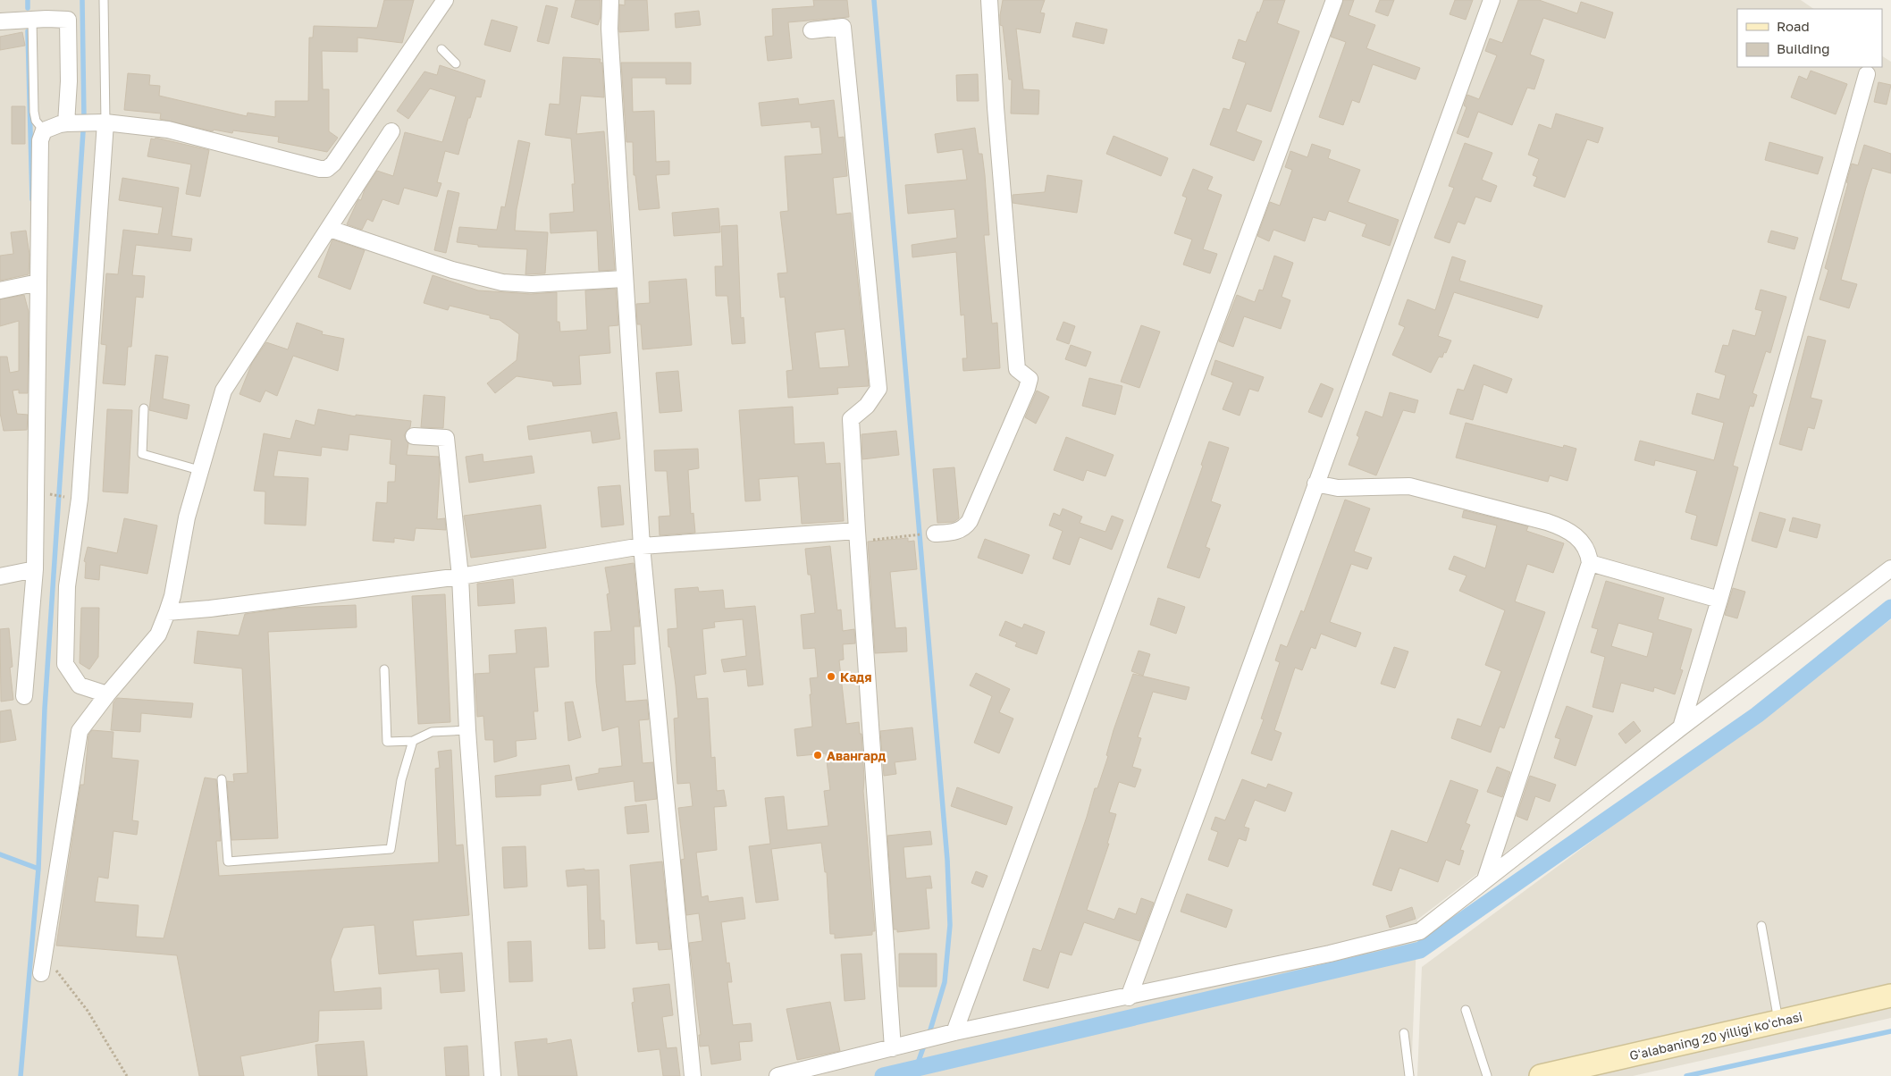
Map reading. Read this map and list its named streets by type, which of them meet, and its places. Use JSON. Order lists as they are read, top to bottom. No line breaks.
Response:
{"streets":{"main road":["Gʻalabaning 20 yilligi koʻchasi"]},"places":["Кадя","Авангард"],"legend":["Road","Building"]}
